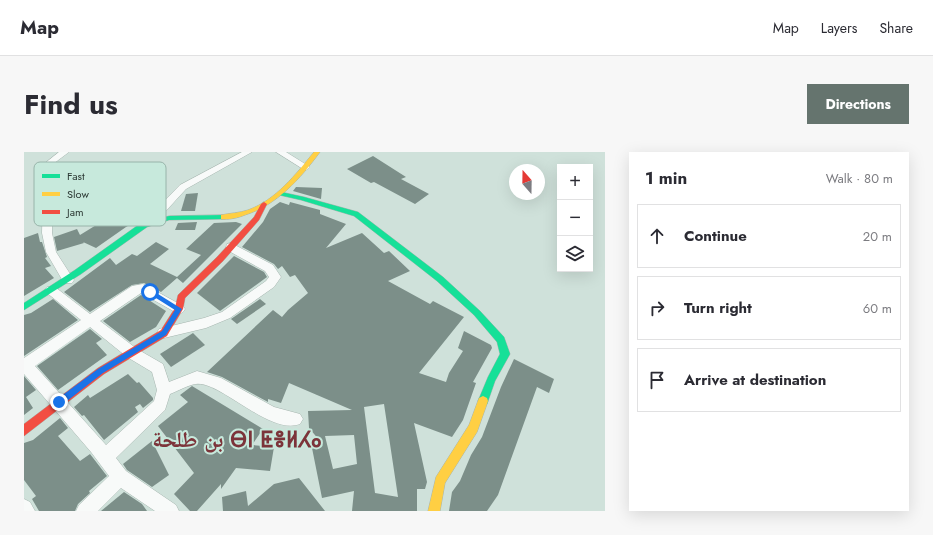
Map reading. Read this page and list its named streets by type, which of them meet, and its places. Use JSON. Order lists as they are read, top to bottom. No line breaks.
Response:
{"districts":["بن طلحة ⴱⵏ ⵟⴻⵍⵃⴰ"],"legend":["Fast","Slow","Jam"],"north":"top","page":{"header":"Map","nav":["Map","Layers","Share"],"title":"Find us","buttons":"Directions","heading":["1 min","Walk · 80 m"],"map_buttons":["+","−"],"list":[["Continue","20 m"],["Turn right","60 m"],"Arrive at destination"]}}
